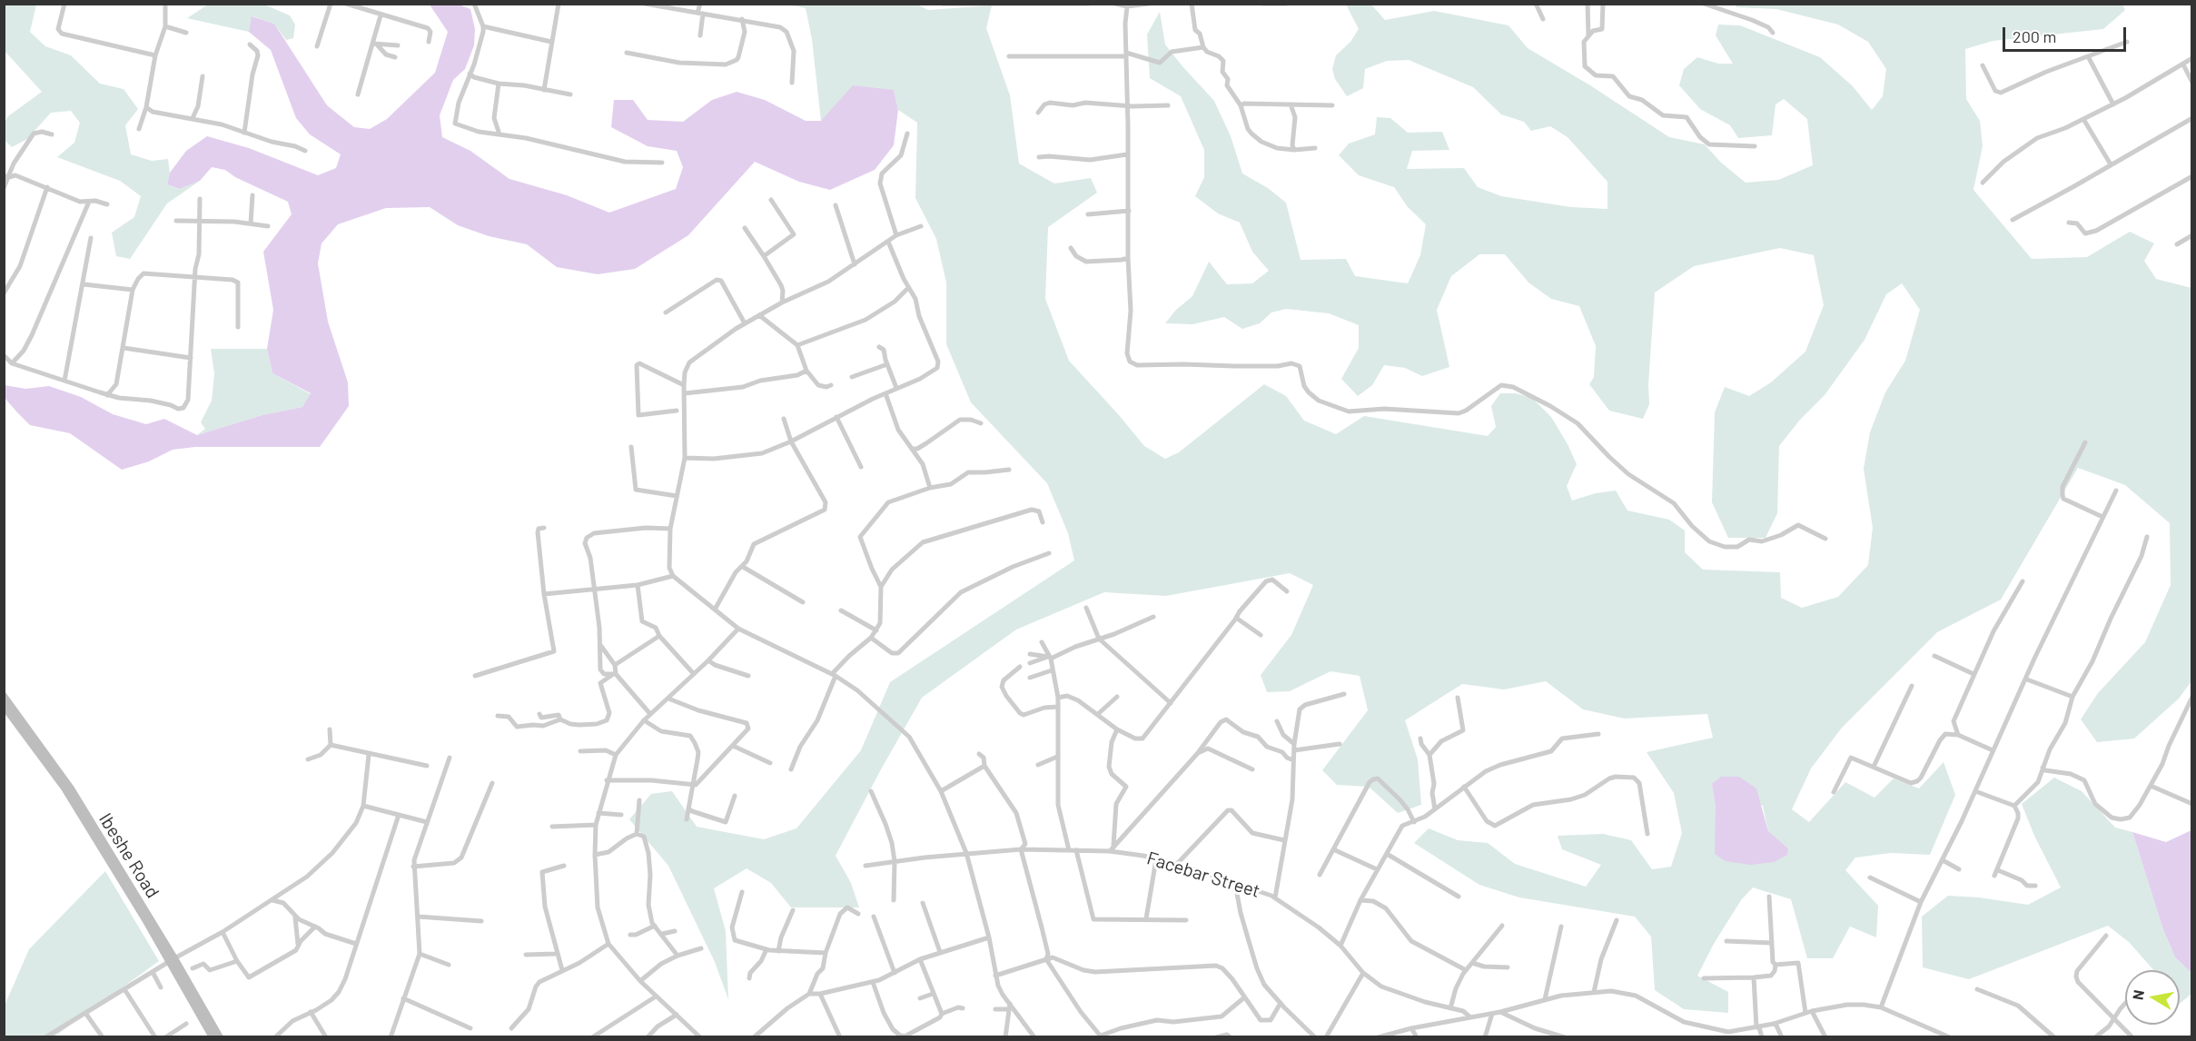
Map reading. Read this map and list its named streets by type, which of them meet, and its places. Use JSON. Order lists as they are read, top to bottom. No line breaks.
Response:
{"streets":{"main road":["Ibeshe Road"],"street":["Facebar Street"]},"scale_bar":"200 m","north":"left"}
